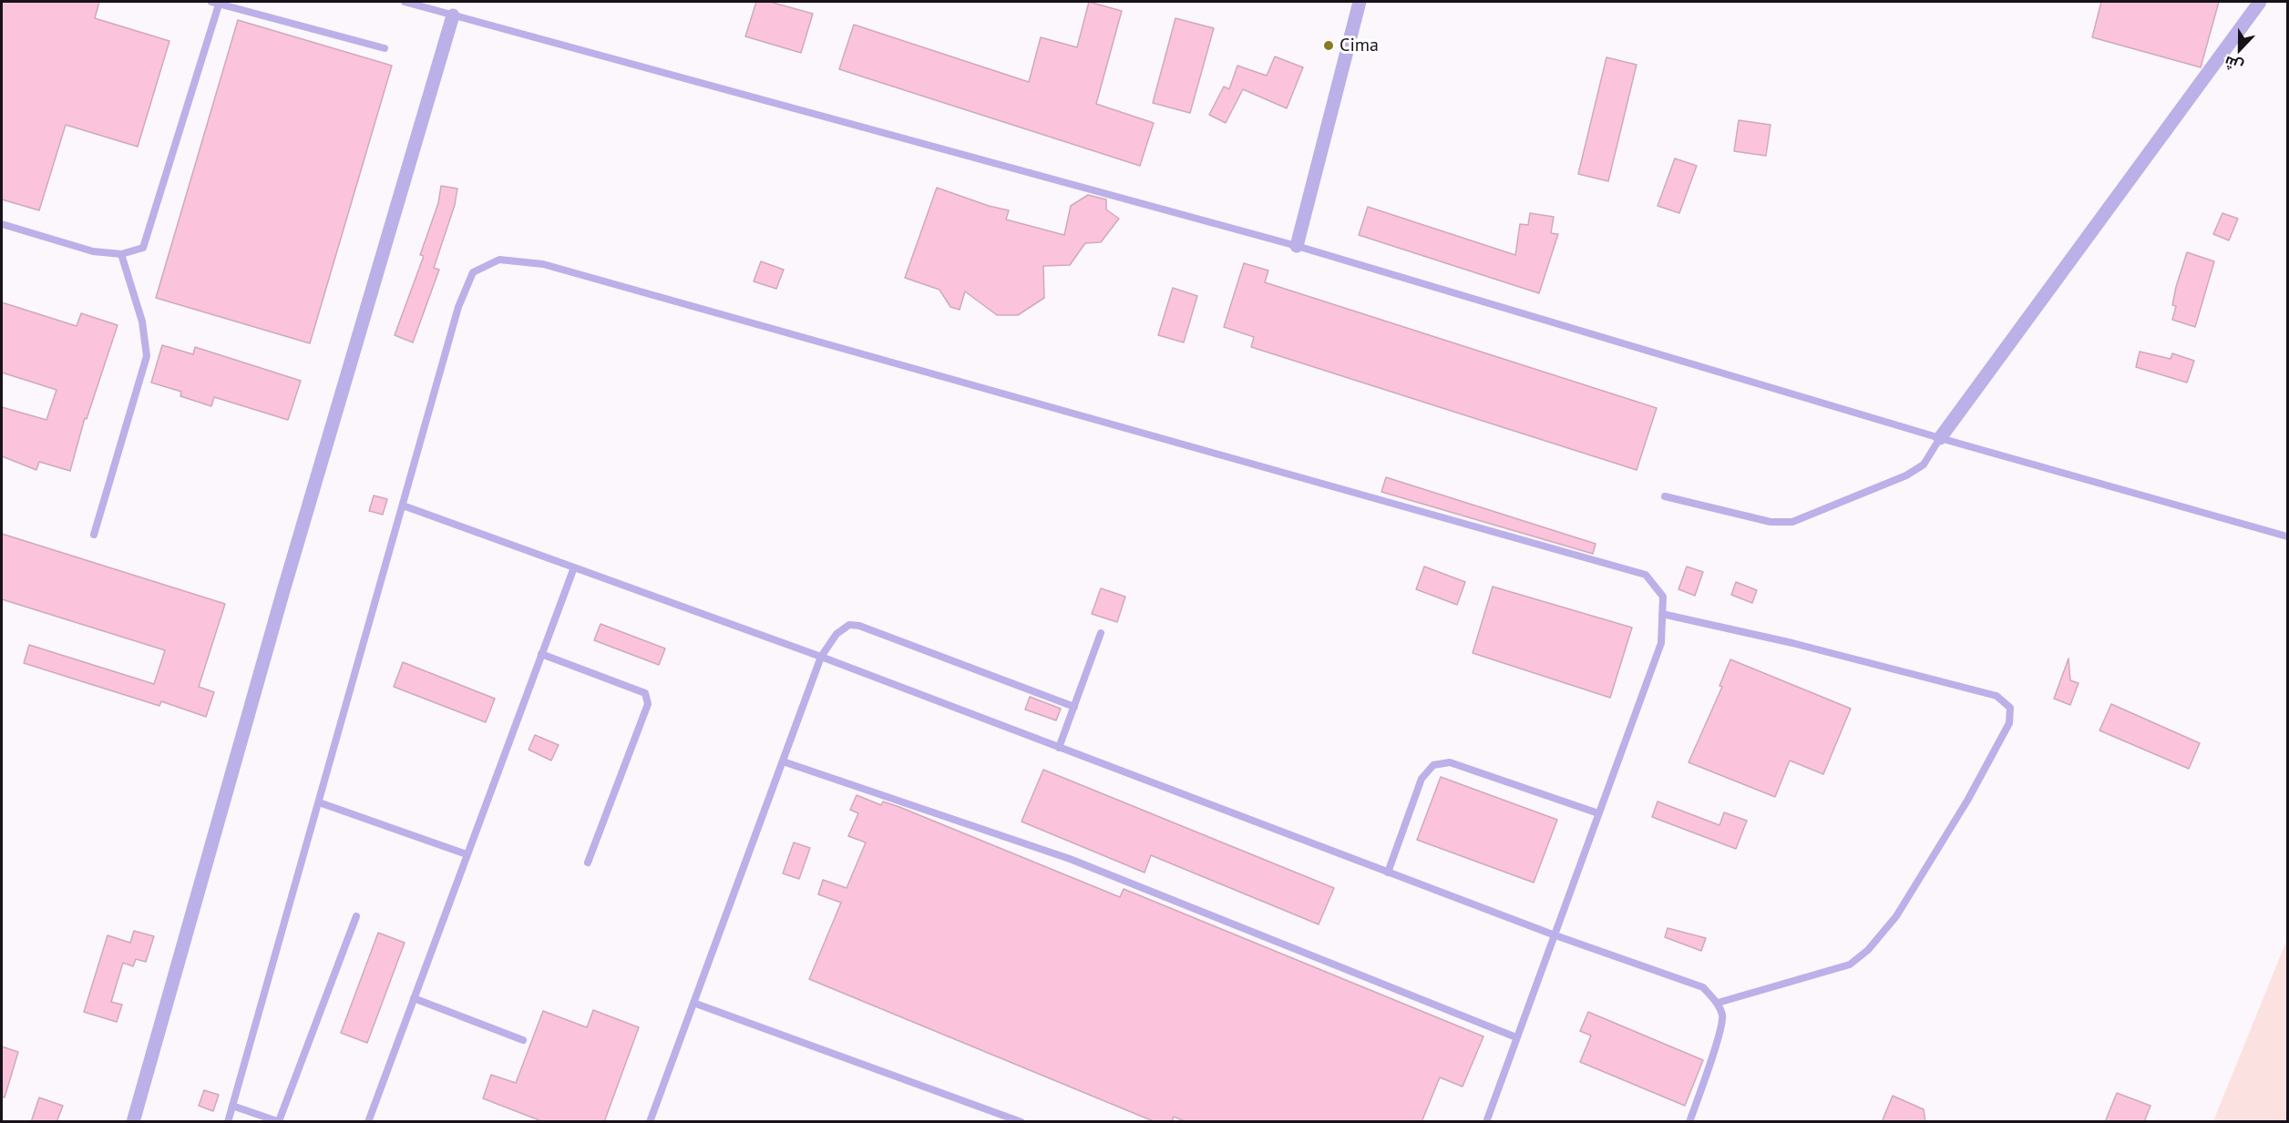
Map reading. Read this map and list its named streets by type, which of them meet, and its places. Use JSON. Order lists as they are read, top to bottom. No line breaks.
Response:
{"places":["Cima"],"north":"bottom"}
